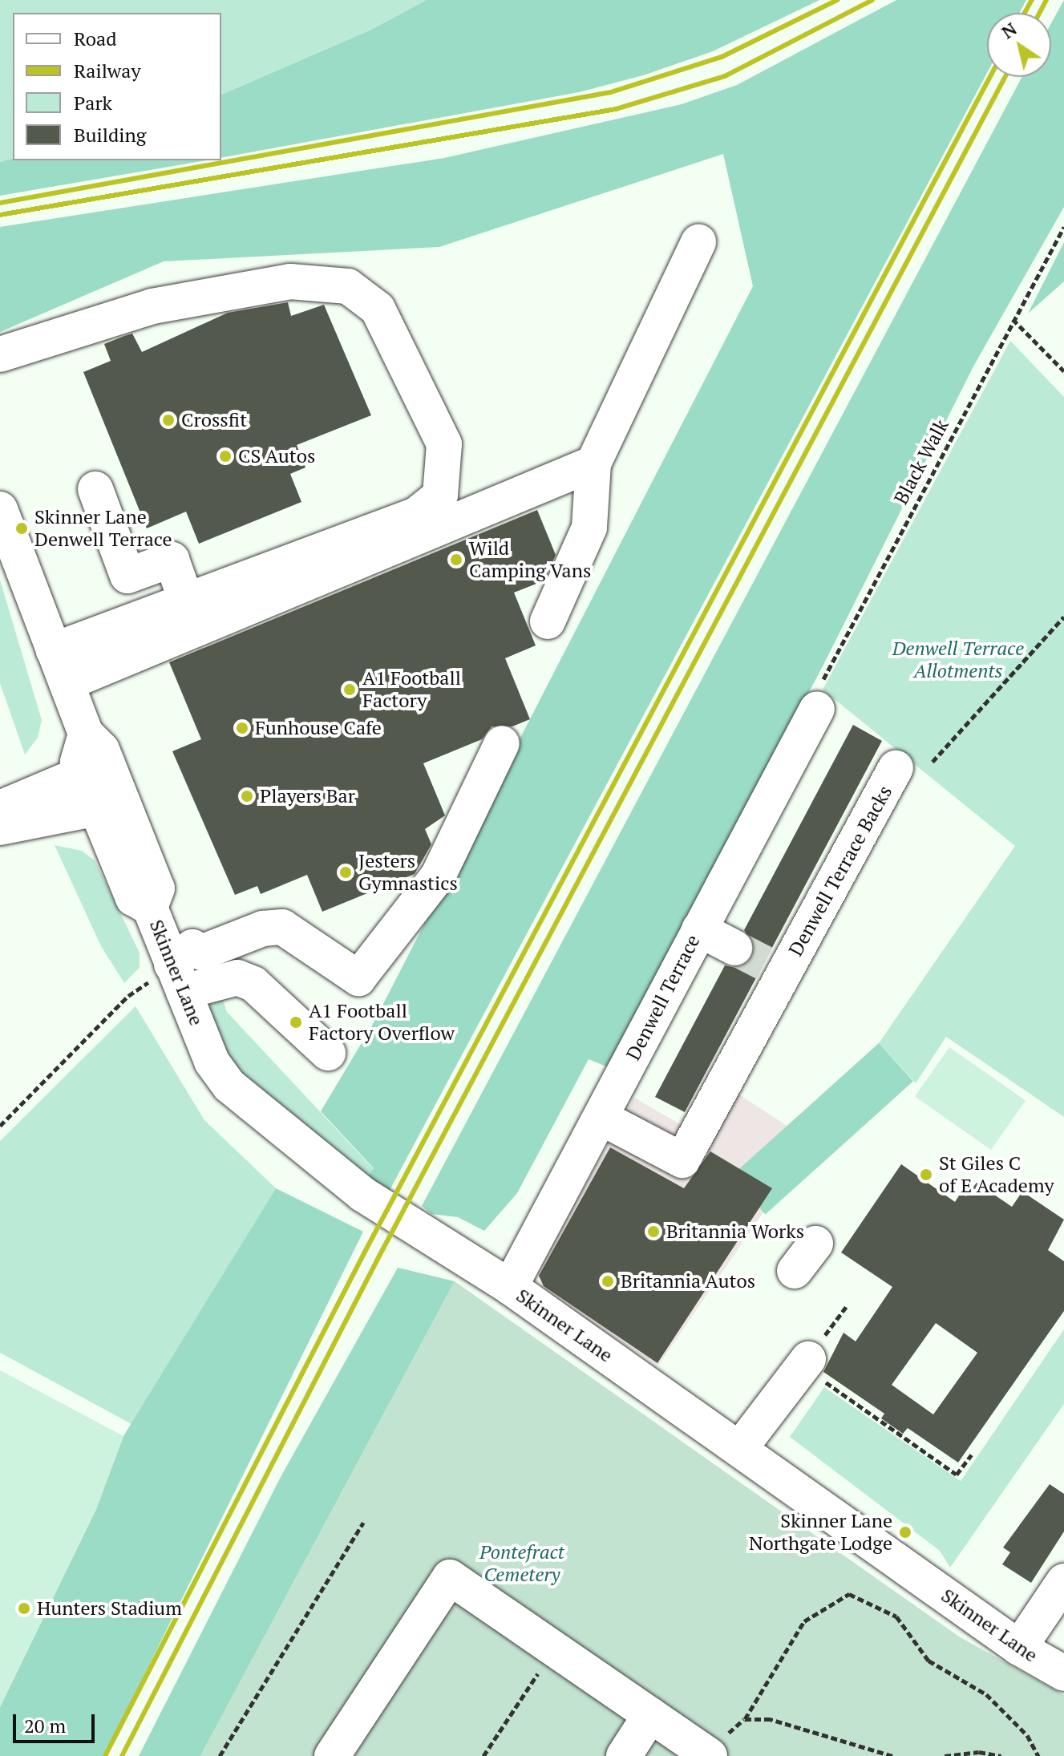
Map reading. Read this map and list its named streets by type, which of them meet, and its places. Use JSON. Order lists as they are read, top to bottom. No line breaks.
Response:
{"streets":{"street":["Denwell Terrace Backs","Skinner Lane","Denwell Terrace"],"path":["Black Walk"]},"crossings":[["Black Walk","Denwell Terrace"],["Denwell Terrace Backs","Denwell Terrace"],["Skinner Lane","Denwell Terrace"]],"parks":["Denwell Terrace Allotments","Pontefract Cemetery"],"places":["Crossfit","CS Autos","Skinner Lane Denwell Terrace","Wild Camping Vans","A1 Football Factory","Funhouse Cafe","Players Bar","Jesters Gymnastics","A1 Football Factory Overflow","St Giles C of E Academy","Britannia Works","Britannia Autos","Skinner Lane Northgate Lodge","Hunters Stadium"],"legend":["Road","Railway","Park","Building"],"scale_bar":"20 m","north":"top left"}
